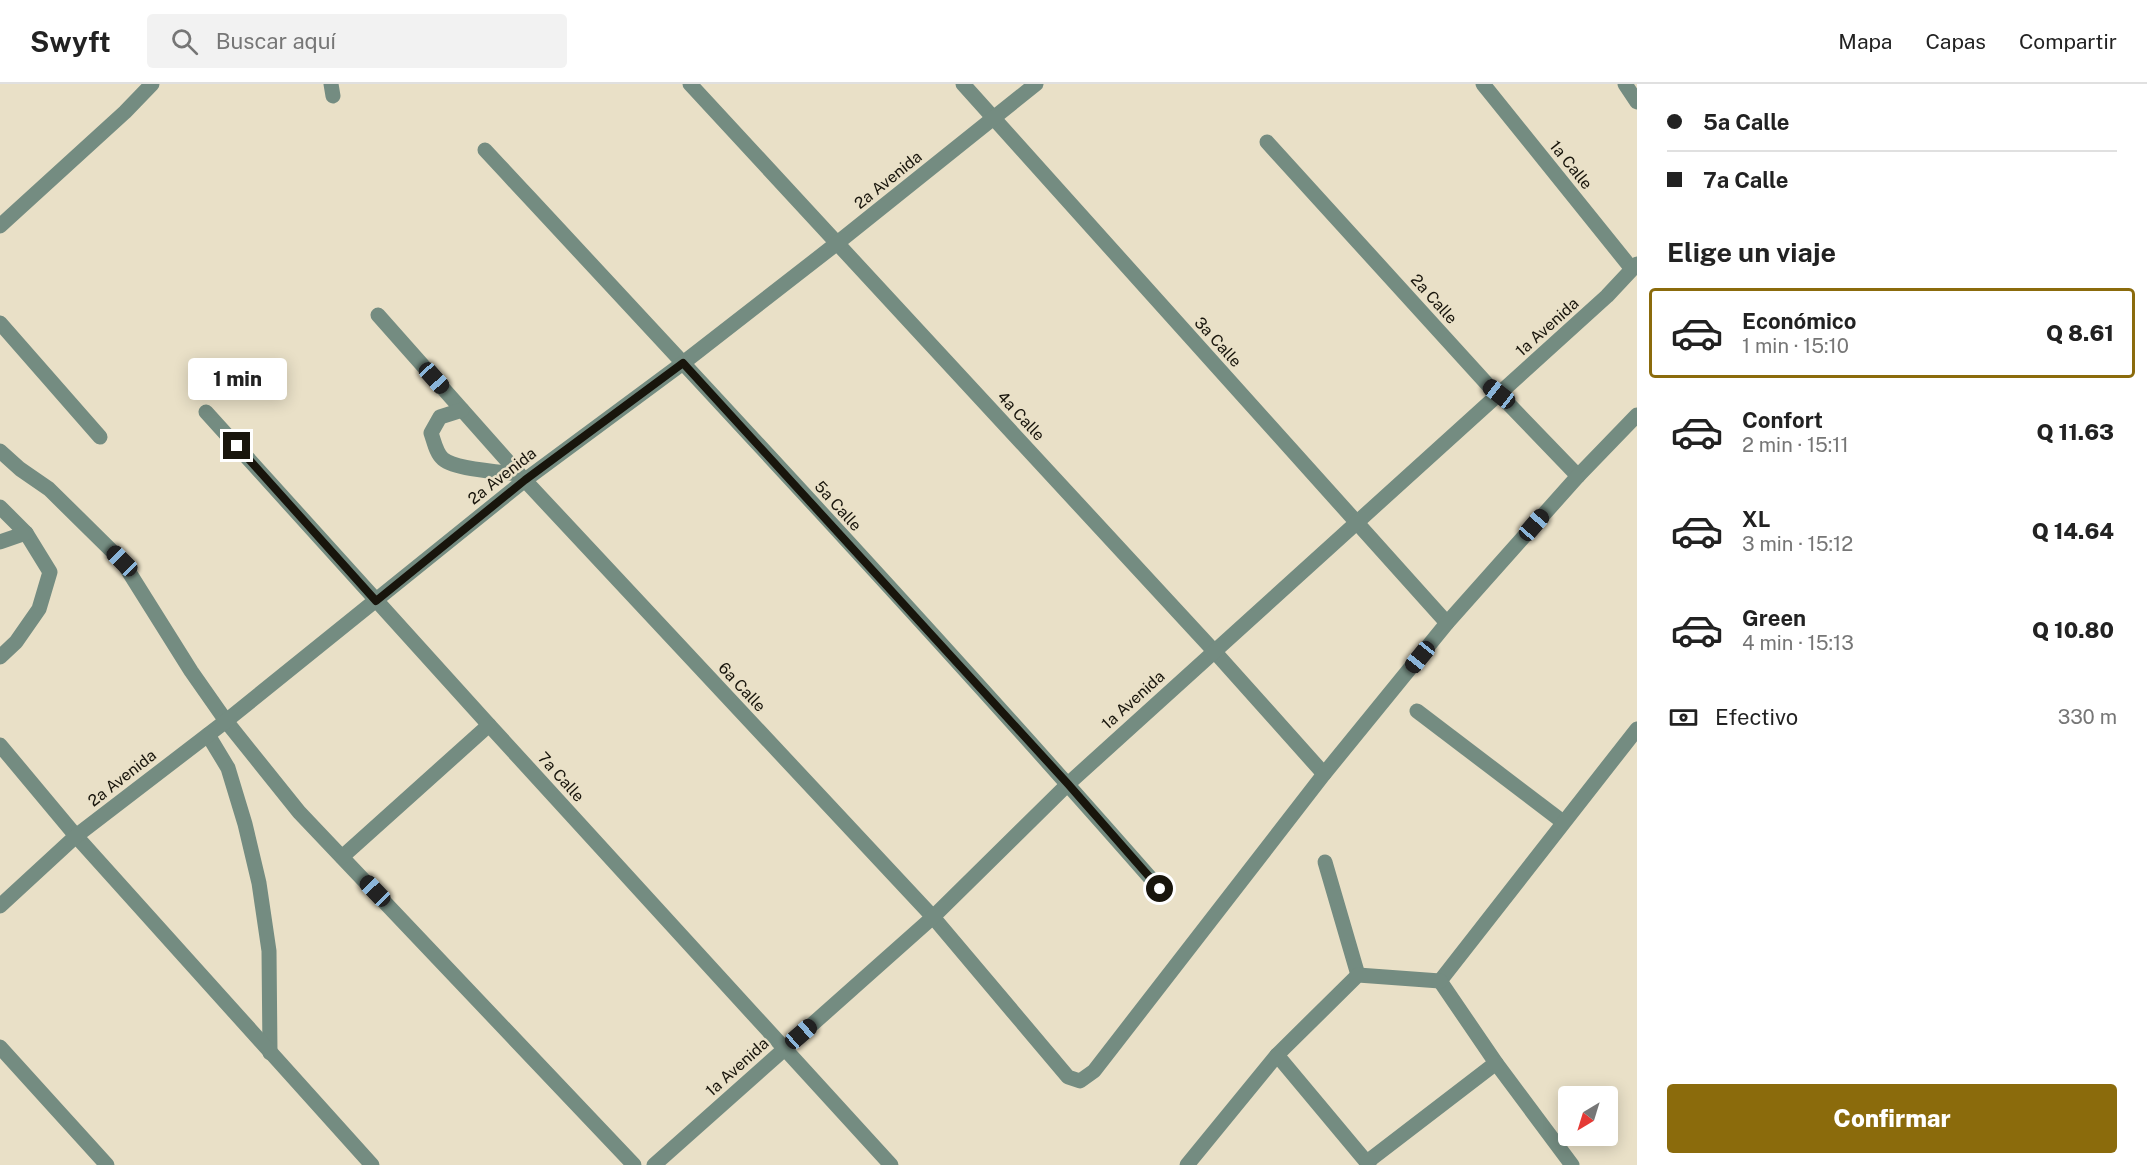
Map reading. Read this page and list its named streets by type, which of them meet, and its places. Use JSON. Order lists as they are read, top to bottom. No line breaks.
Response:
{"streets":{"street":["1a Calle","2a Avenida","2a Calle","1a Avenida","3a Calle","4a Calle","5a Calle","6a Calle","7a Calle"]},"crossings":[["1a Calle","1a Avenida"],["2a Avenida","3a Calle"],["2a Avenida","4a Calle"],["2a Avenida","5a Calle"],["2a Avenida","6a Calle"],["2a Avenida","7a Calle"],["2a Calle","1a Avenida"],["1a Avenida","3a Calle"],["1a Avenida","4a Calle"],["1a Avenida","5a Calle"],["1a Avenida","6a Calle"],["1a Avenida","7a Calle"],["4a Calle","6a Calle"]],"north":"bottom left","page":{"header":"Swyft","search":"Buscar aquí","nav":["Mapa","Capas","Compartir"],"banner":["5a Calle","7a Calle"],"heading":"Elige un viaje","list":[{"name":"Económico","note":"1 min · 15:10","value":"Q 8.61"},{"name":"Confort","note":"2 min · 15:11","value":"Q 11.63"},{"name":"XL","note":"3 min · 15:12","value":"Q 14.64"},{"name":"Green","note":"4 min · 15:13","value":"Q 10.80"}],"bubble":"1 min","pay":["Efectivo","330 m"],"buttons":"Confirmar"}}
